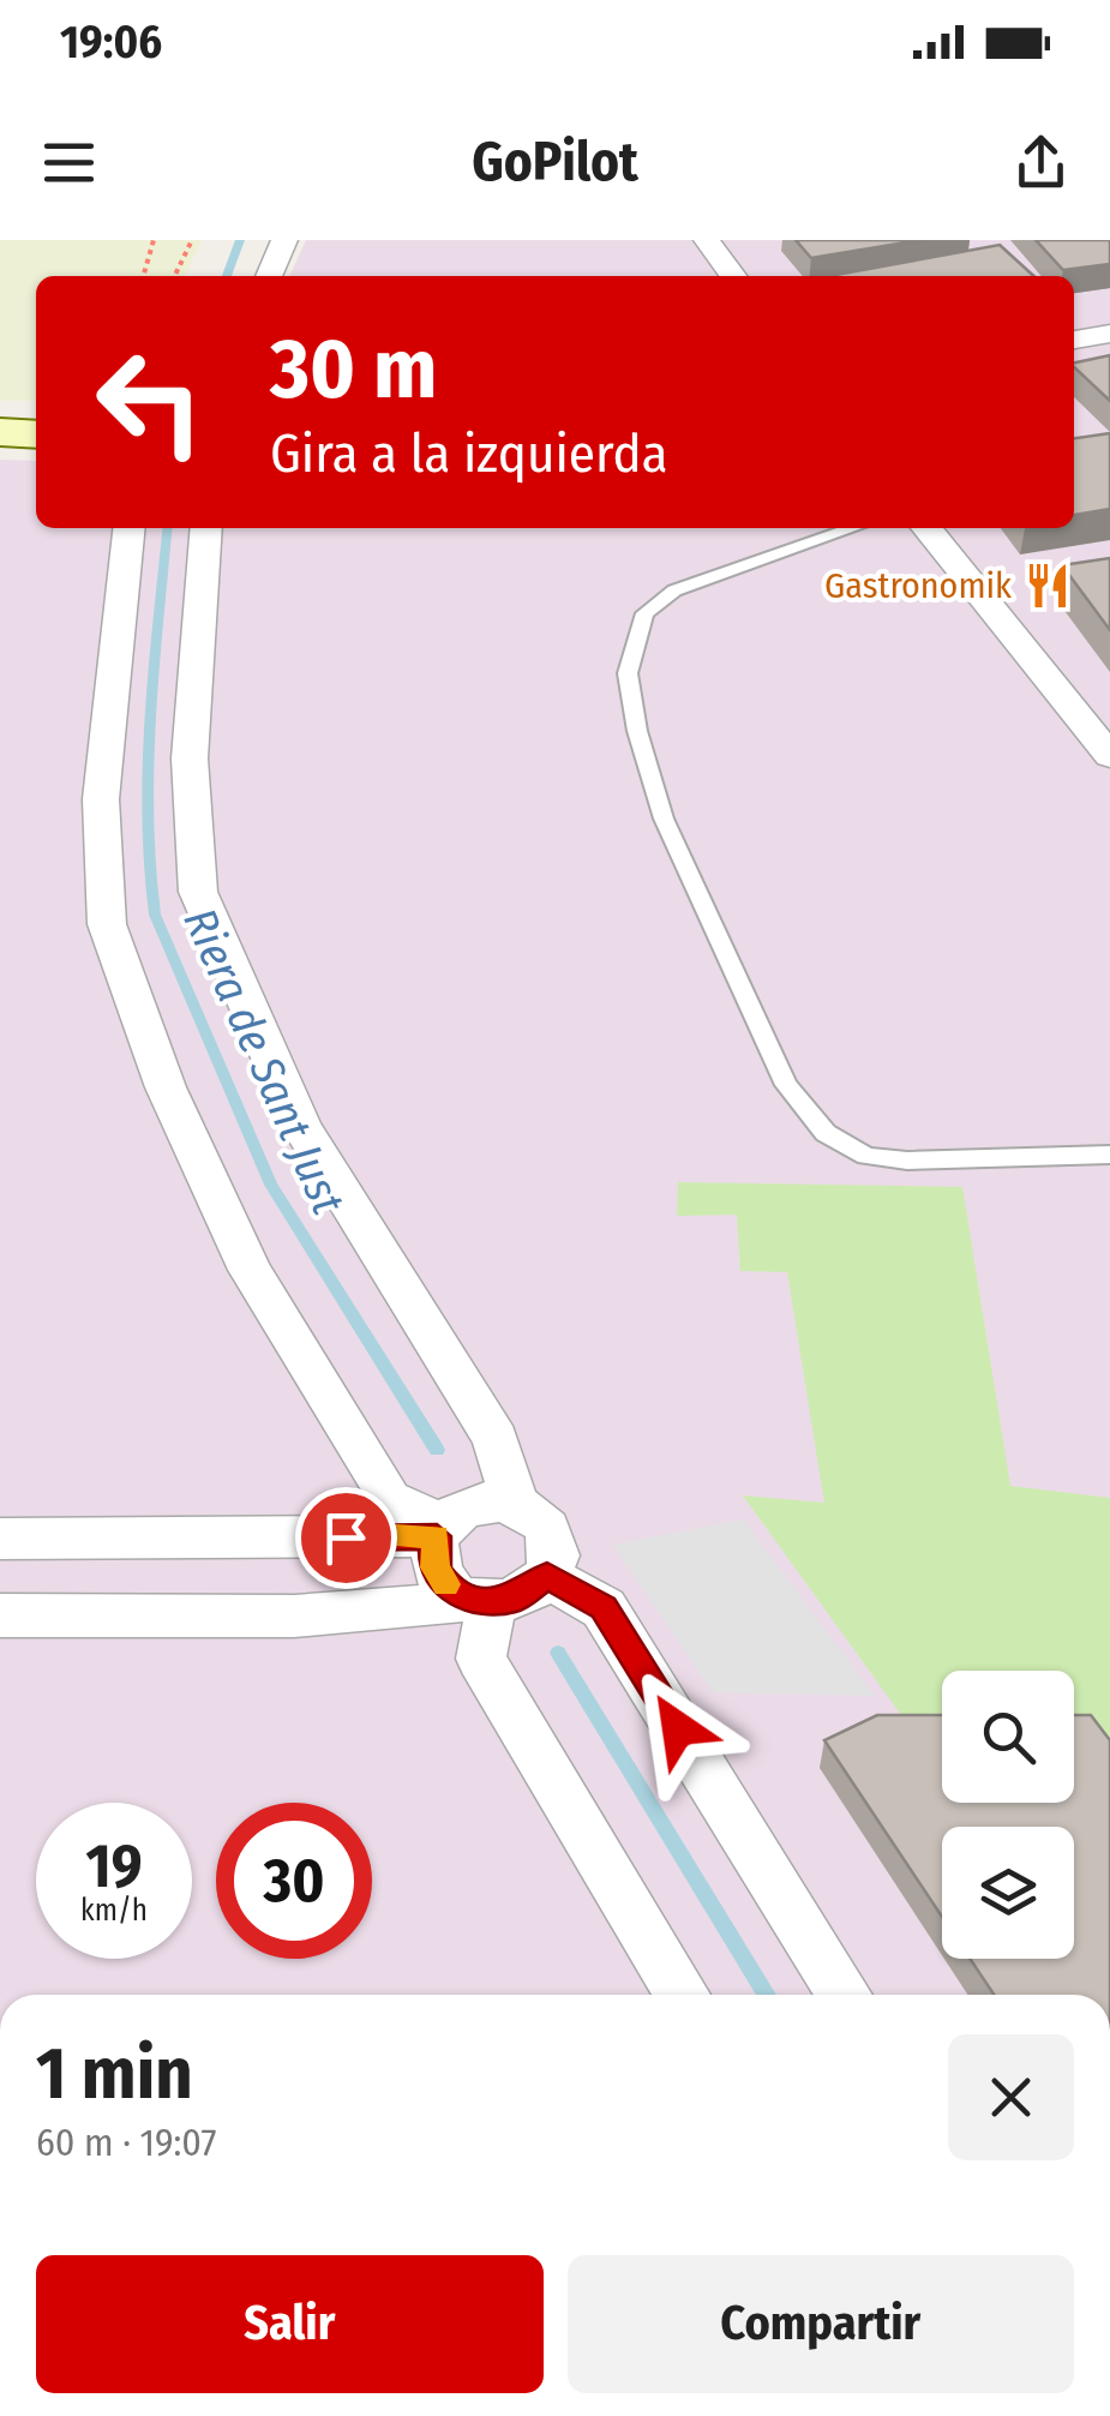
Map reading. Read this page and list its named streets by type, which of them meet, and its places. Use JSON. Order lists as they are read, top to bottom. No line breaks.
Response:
{"water":["Riera de Sant Just"],"places":{"restaurant":["Gastronomik"]},"page":{"status":"19:06","header":"GoPilot","turn":["30 m","Gira a la izquierda"],"speed":"19 km/h","limit":"30","heading":["1 min","60 m · 19:07"],"buttons":["Salir","Compartir"]}}
